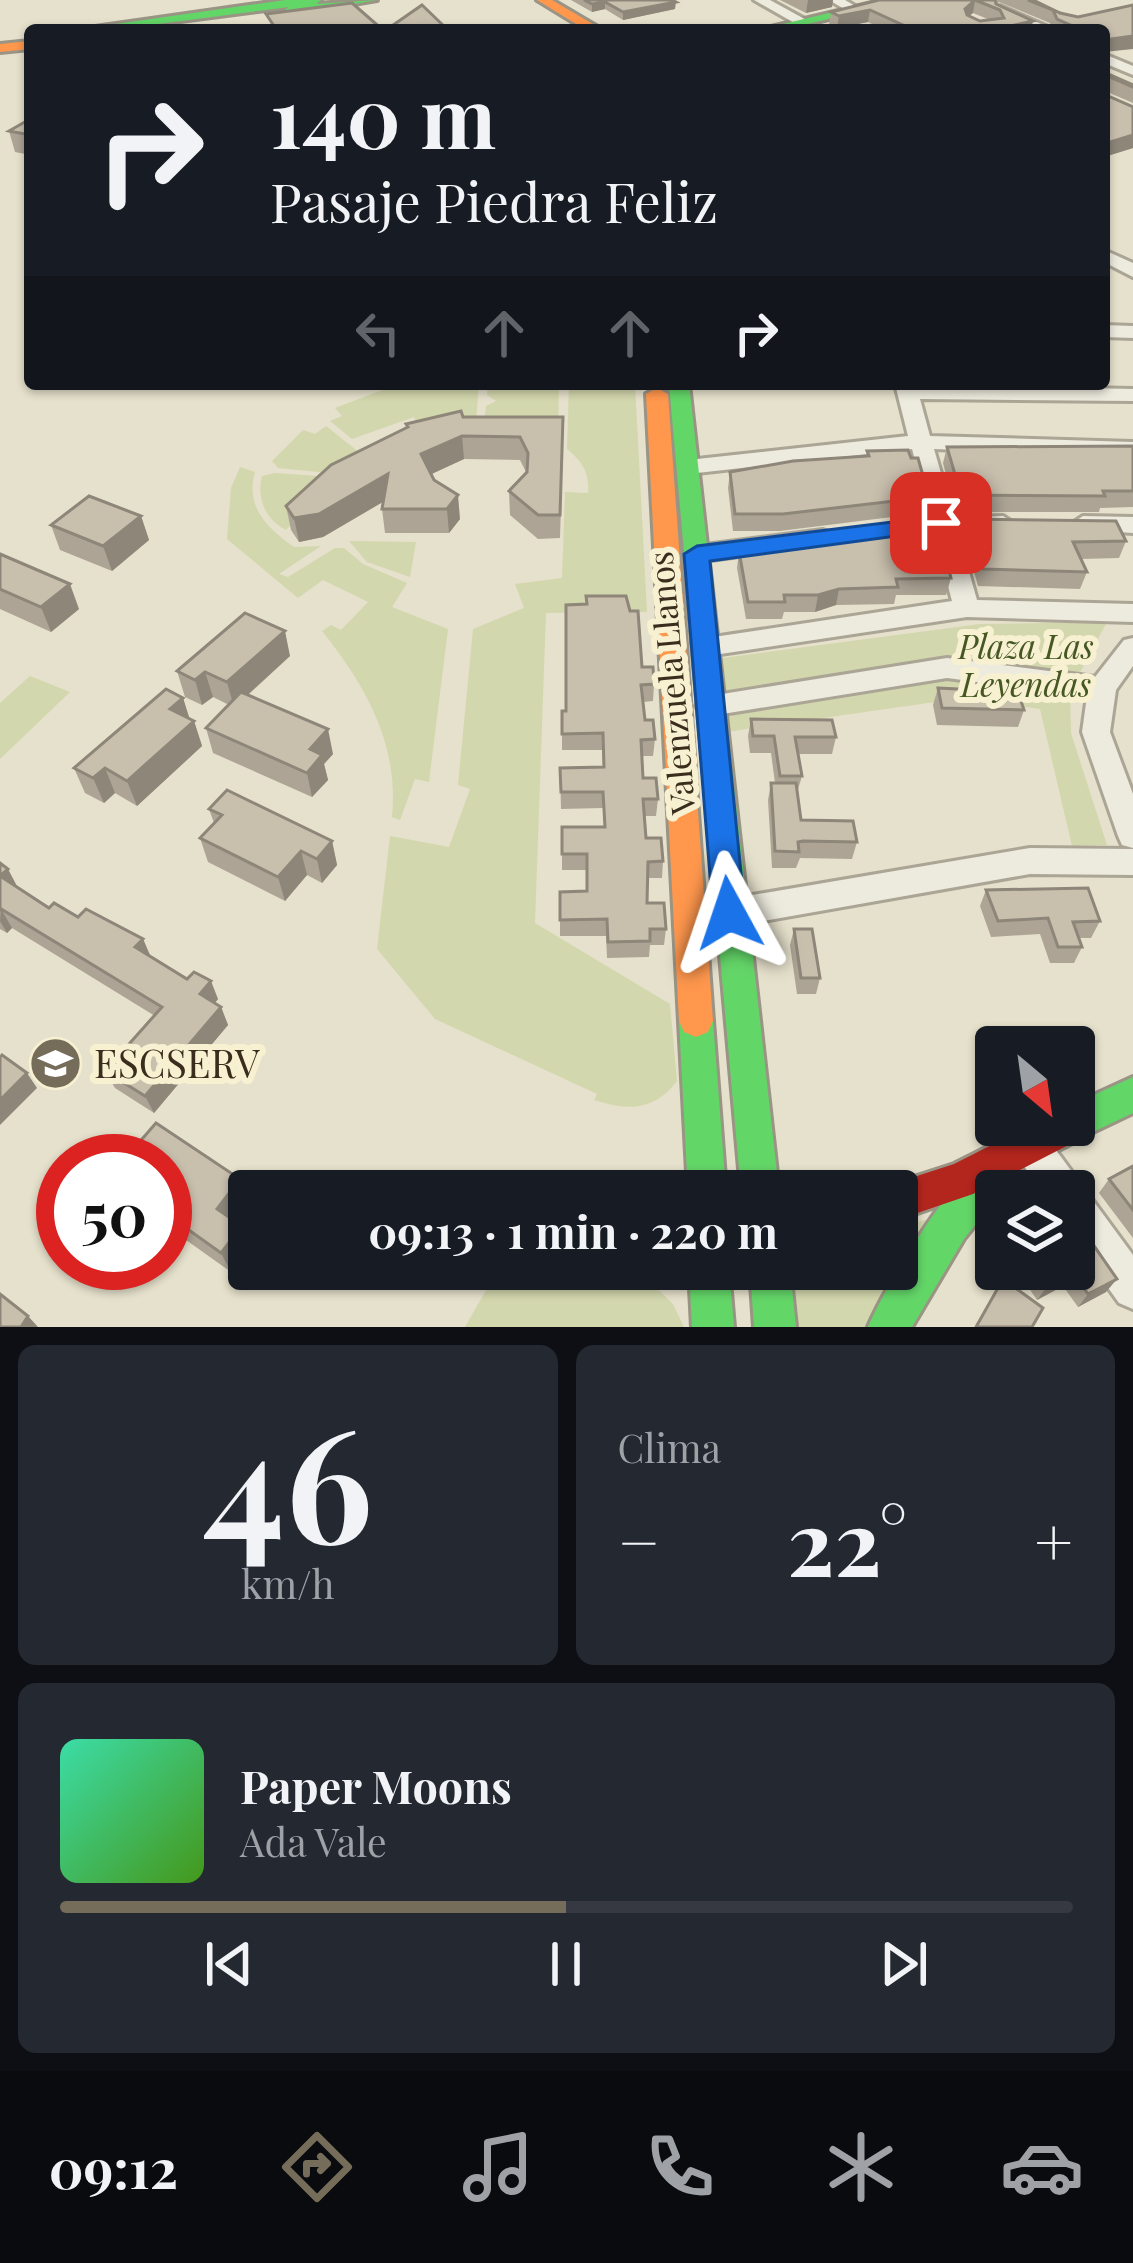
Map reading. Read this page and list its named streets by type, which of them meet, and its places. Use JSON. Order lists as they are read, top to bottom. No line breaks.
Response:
{"streets":{"main road":["Valenzuela Llanos"]},"parks":["Plaza Las Leyendas"],"places":{"school or university":["ESCSERV"]},"north":"bottom right","page":{"turn":["140 m","Pasaje Piedra Feliz"],"limit":"50","trip":"09:13 · 1 min · 220 m","tile":[["46","km/h"],"Clima"],"heat":["−","22°","+"],"song":["Paper Moons","Ada Vale"],"tabs":"09:12"}}
